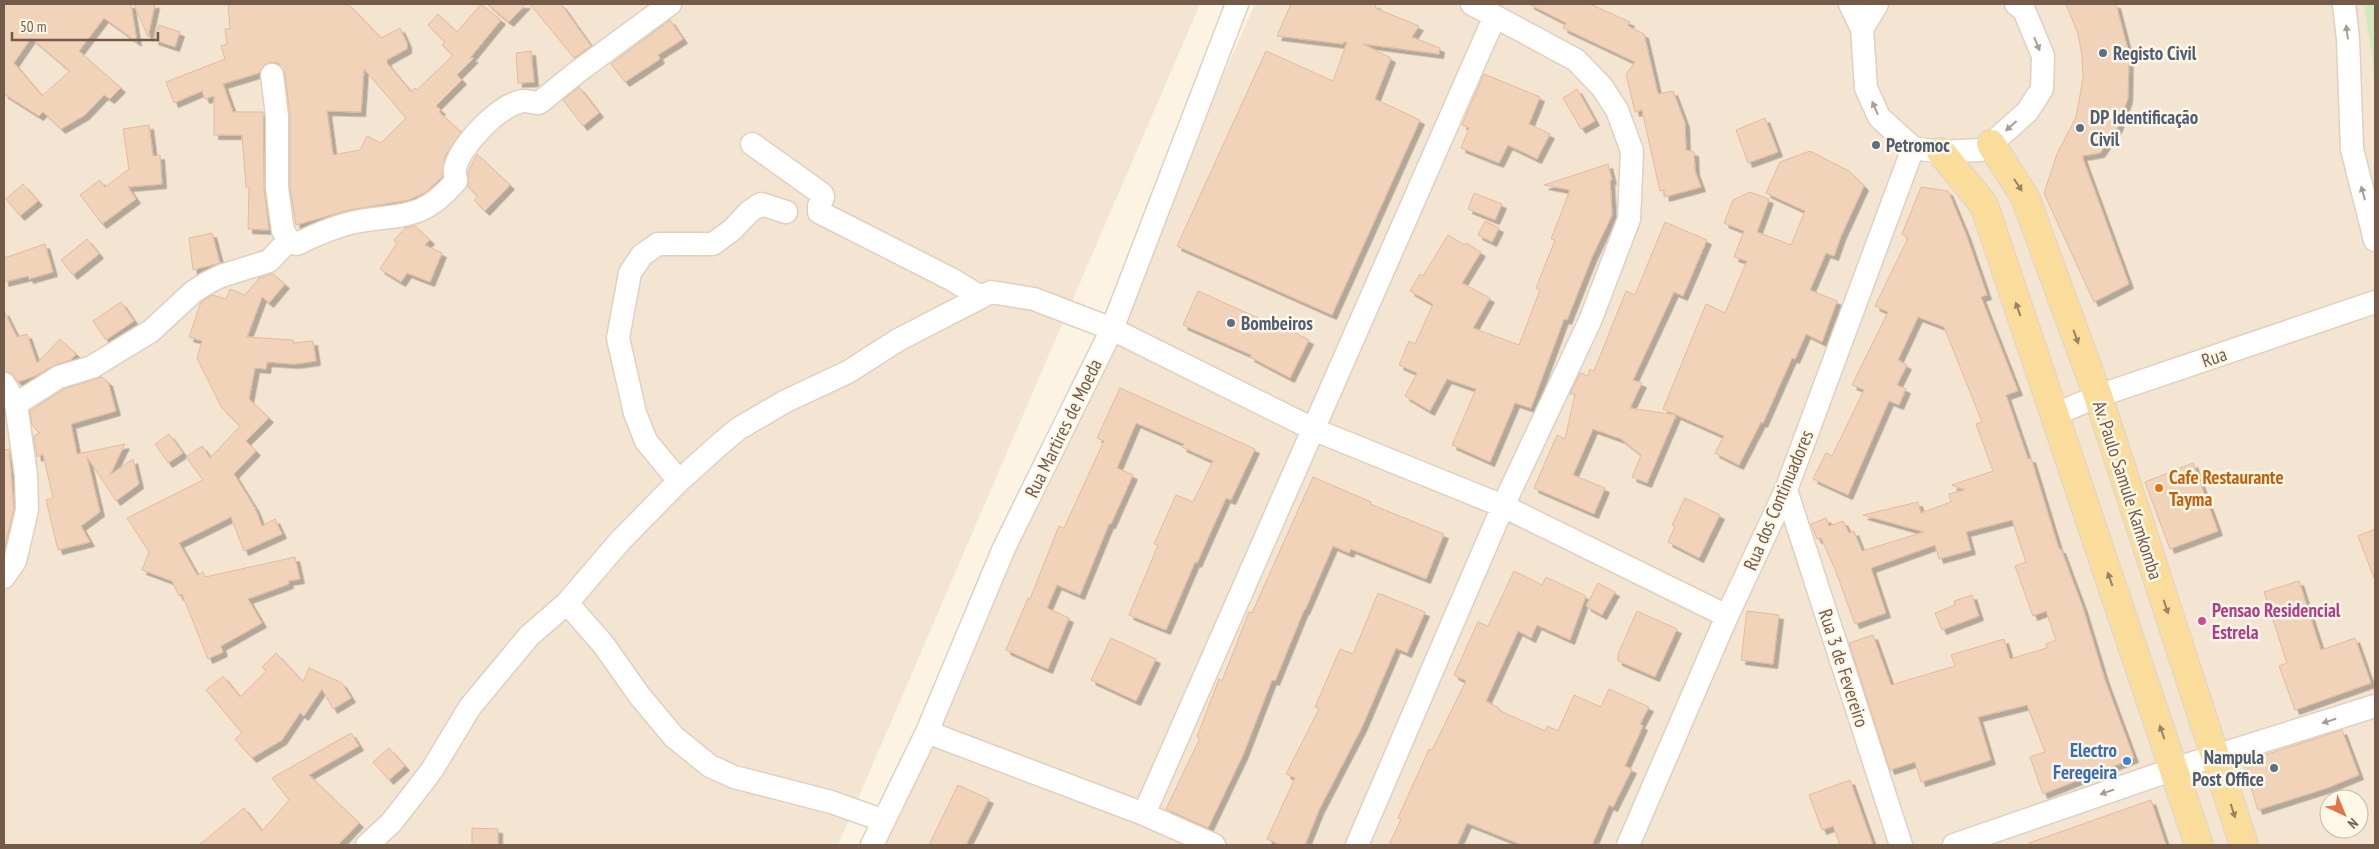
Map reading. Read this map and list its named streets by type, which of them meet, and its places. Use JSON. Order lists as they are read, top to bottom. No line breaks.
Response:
{"streets":{"main road":["Av. Paulo Samule Kamkomba"],"street":["Rua","Rua Martires de Moeda","Rua dos Continuadores","Rua 3 de Fevereiro"]},"crossings":[["Rua","Av. Paulo Samule Kamkomba"],["Rua dos Continuadores","Rua 3 de Fevereiro"]],"places":["Registo Civil","DP Identificação Civil","Petromoc","Bombeiros","Cafe Restaurante Tayma","Pensao Residencial Estrela","Electro Feregeira","Nampula Post Office"],"scale_bar":"50 m","north":"bottom right"}
